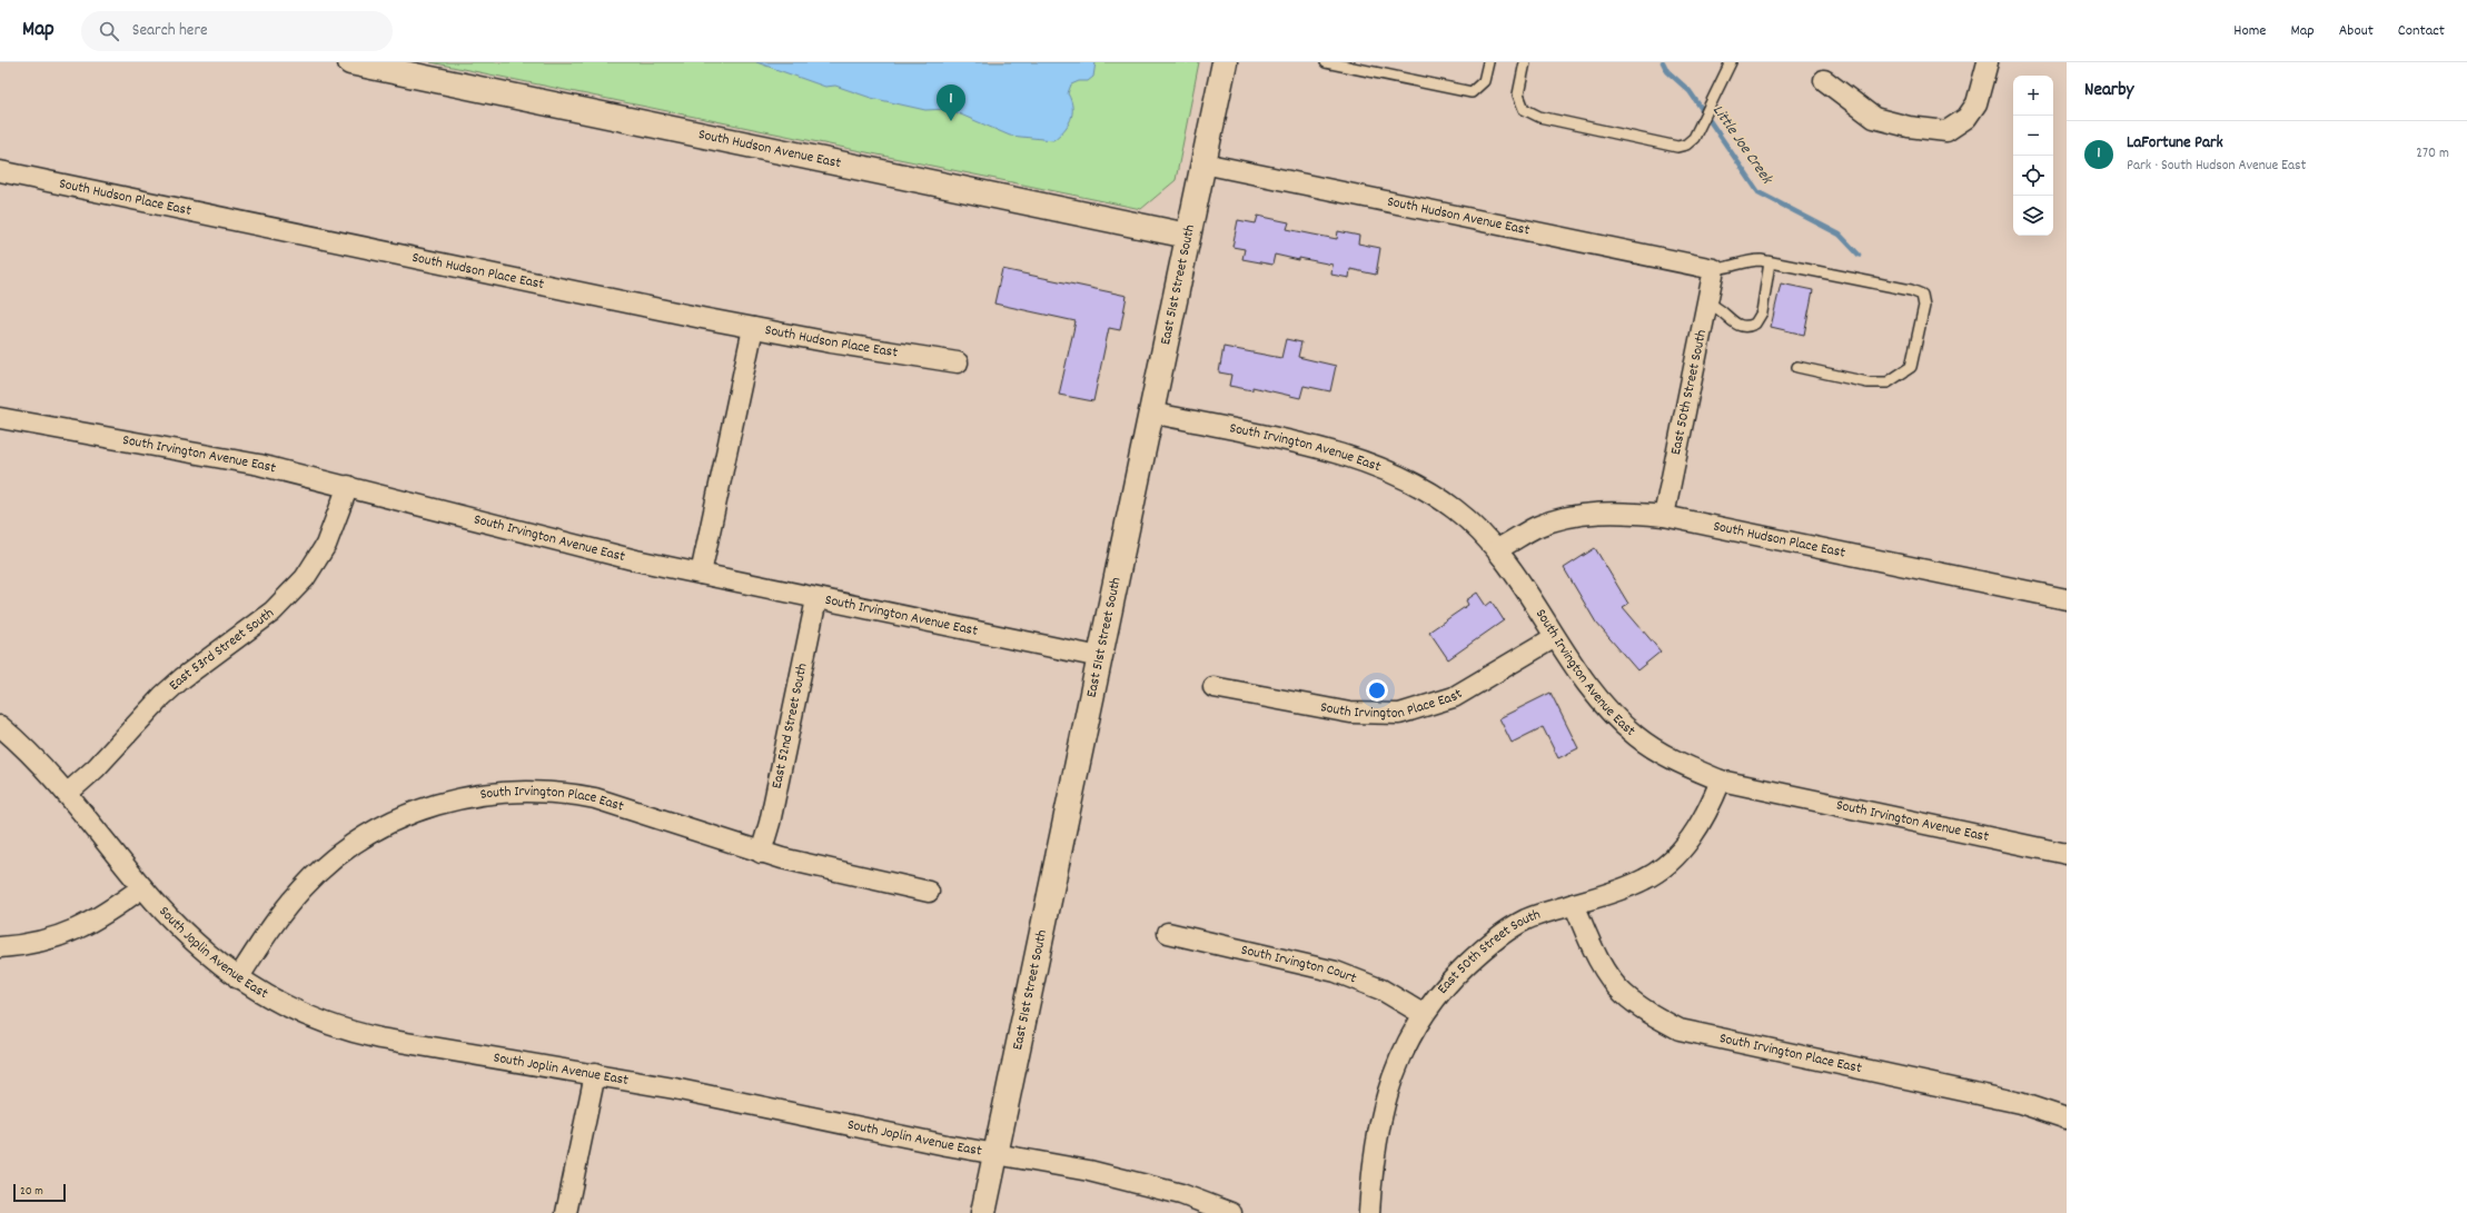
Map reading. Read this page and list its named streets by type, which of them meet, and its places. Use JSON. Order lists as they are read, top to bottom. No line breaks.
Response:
{"streets":{"main road":["South Hudson Avenue East","East 51st Street South"],"street":["South Hudson Place East","East 50th Street South","South Irvington Avenue East","East 53rd Street South","South Irvington Place East","East 52nd Street South","South Joplin Avenue East","South Irvington Court"]},"crossings":[["South Hudson Avenue East","East 51st Street South"],["South Hudson Avenue East","East 50th Street South"],["South Hudson Place East","East 50th Street South"],["South Hudson Place East","South Irvington Avenue East"],["East 51st Street South","South Irvington Avenue East"],["East 51st Street South","South Joplin Avenue East"],["East 50th Street South","South Irvington Avenue East"],["East 50th Street South","South Irvington Place East"],["East 50th Street South","South Irvington Court"],["South Irvington Avenue East","East 53rd Street South"],["South Irvington Avenue East","South Irvington Place East"],["South Irvington Avenue East","East 52nd Street South"],["East 53rd Street South","South Joplin Avenue East"],["South Irvington Place East","East 52nd Street South"],["South Irvington Place East","South Joplin Avenue East"]],"water":["Little Joe Creek"],"scale_bar":"20 m","page":{"header":"Map","search":"Search here","nav":["Home","Map","About","Contact"],"heading":"Nearby","map_buttons":["+","−"],"pins":"1","list":[{"mark":"1","name":"LaFortune Park","note":"Park · South Hudson Avenue East","value":"270 m"}],"scale":"20 m"}}
